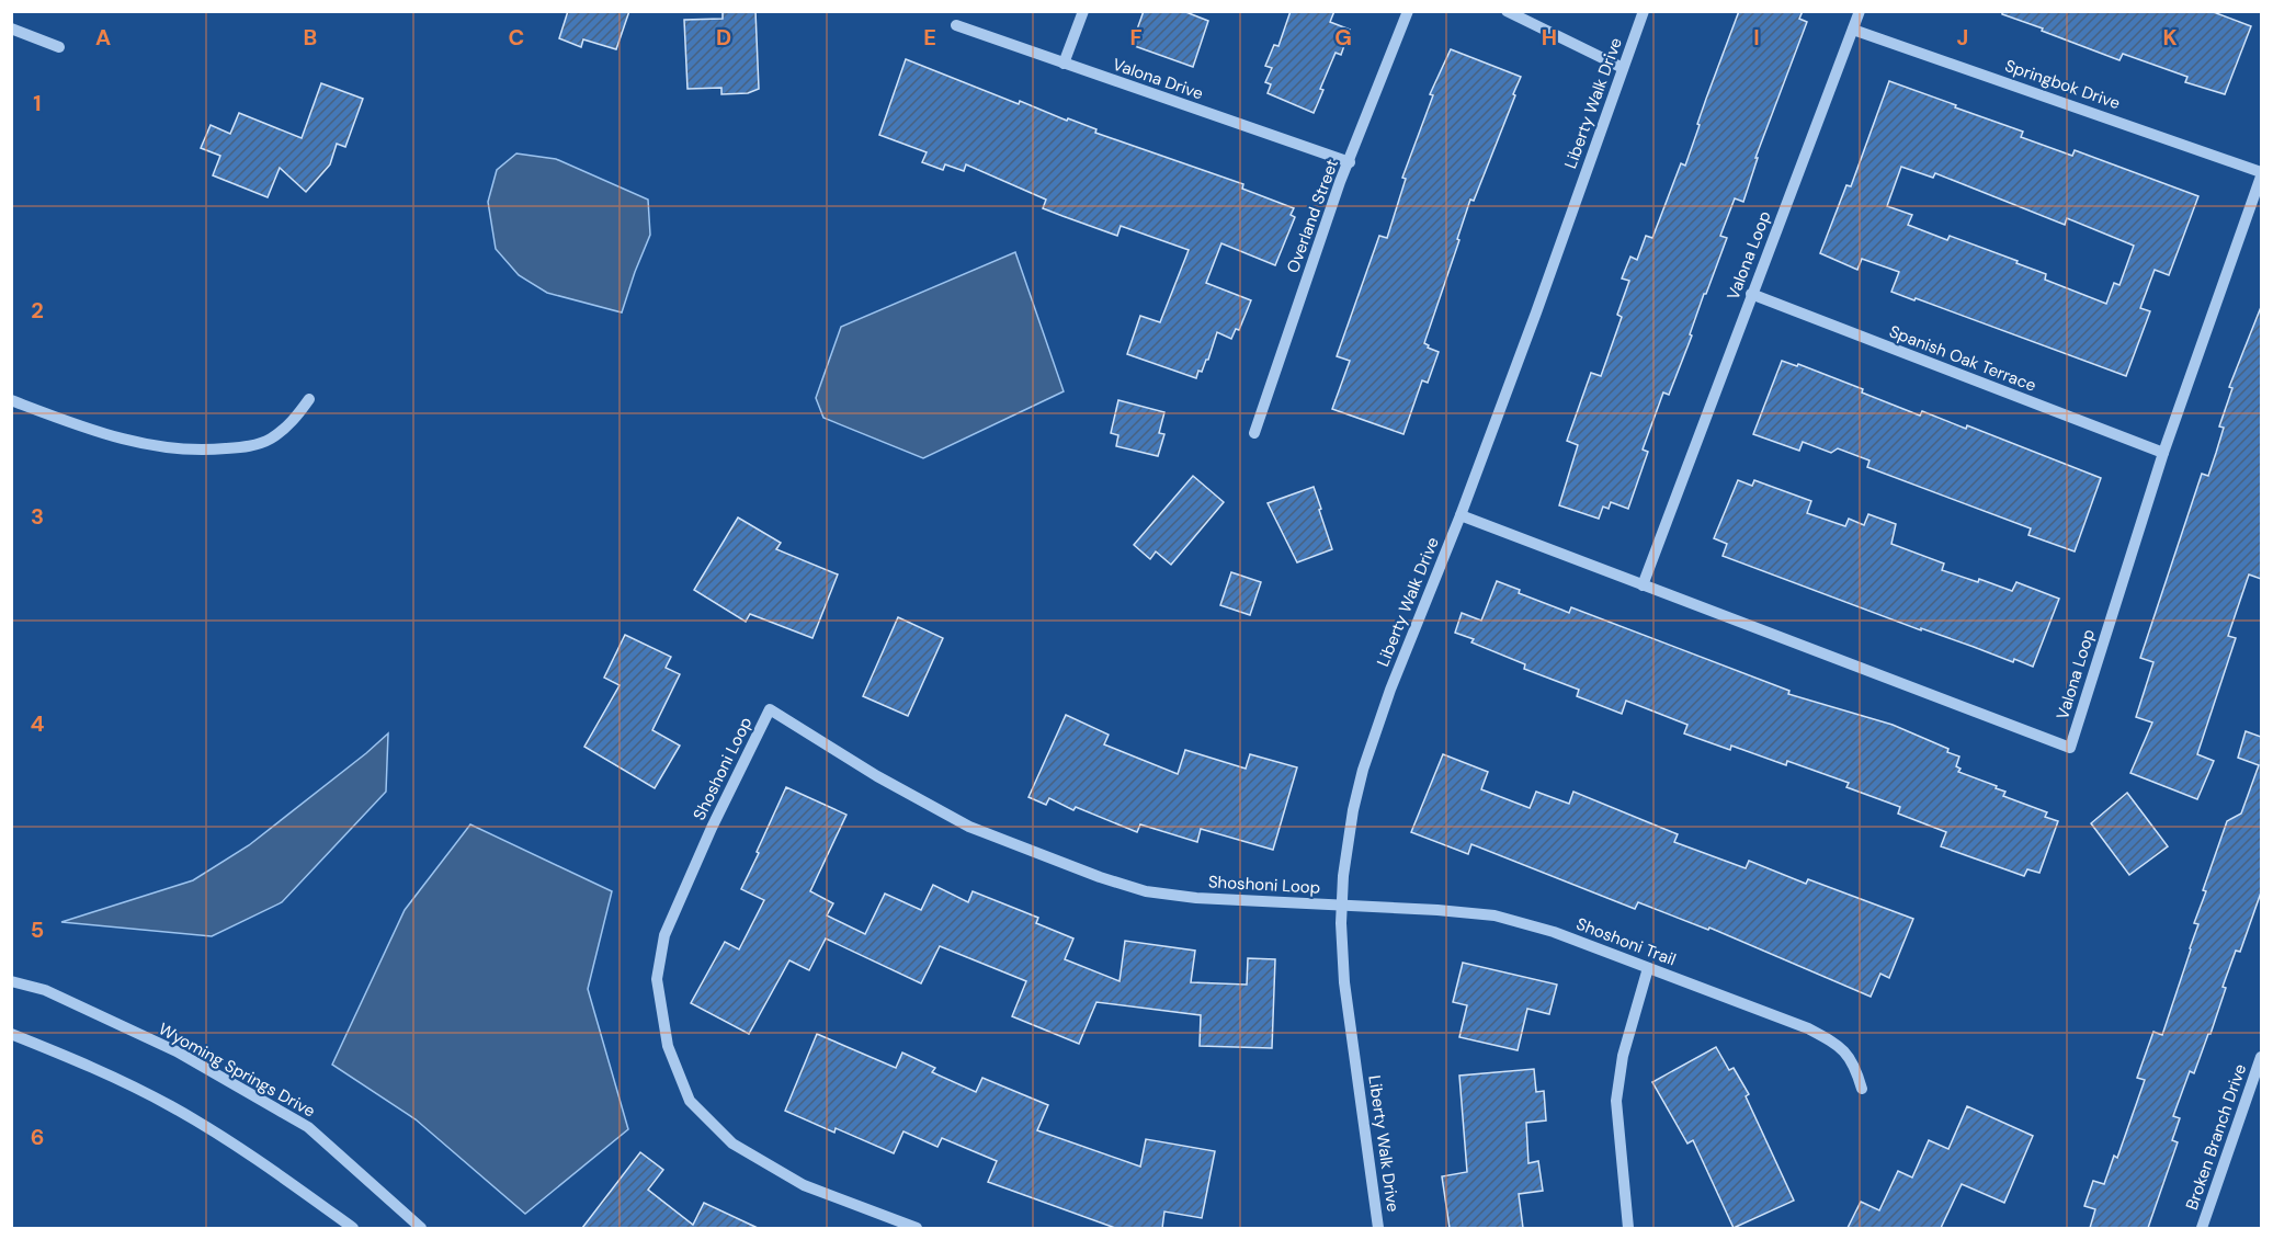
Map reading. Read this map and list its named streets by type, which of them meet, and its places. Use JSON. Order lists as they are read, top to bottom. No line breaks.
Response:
{"streets":{"street":["Valona Drive","Springbok Drive","Liberty Walk Drive","Overland Street","Valona Loop","Spanish Oak Terrace","Shoshoni Loop","Shoshoni Trail","Wyoming Springs Drive","Broken Branch Drive"]},"crossings":[["Valona Drive","Overland Street"],["Springbok Drive","Valona Loop"],["Liberty Walk Drive","Valona Loop"],["Liberty Walk Drive","Shoshoni Loop"],["Liberty Walk Drive","Shoshoni Trail"],["Valona Loop","Spanish Oak Terrace"],["Shoshoni Loop","Shoshoni Trail"]],"grid":{"columns":["A","B","C","D","E","F","G","H","I","J","K"],"rows":["1","2","3","4","5","6"]}}
